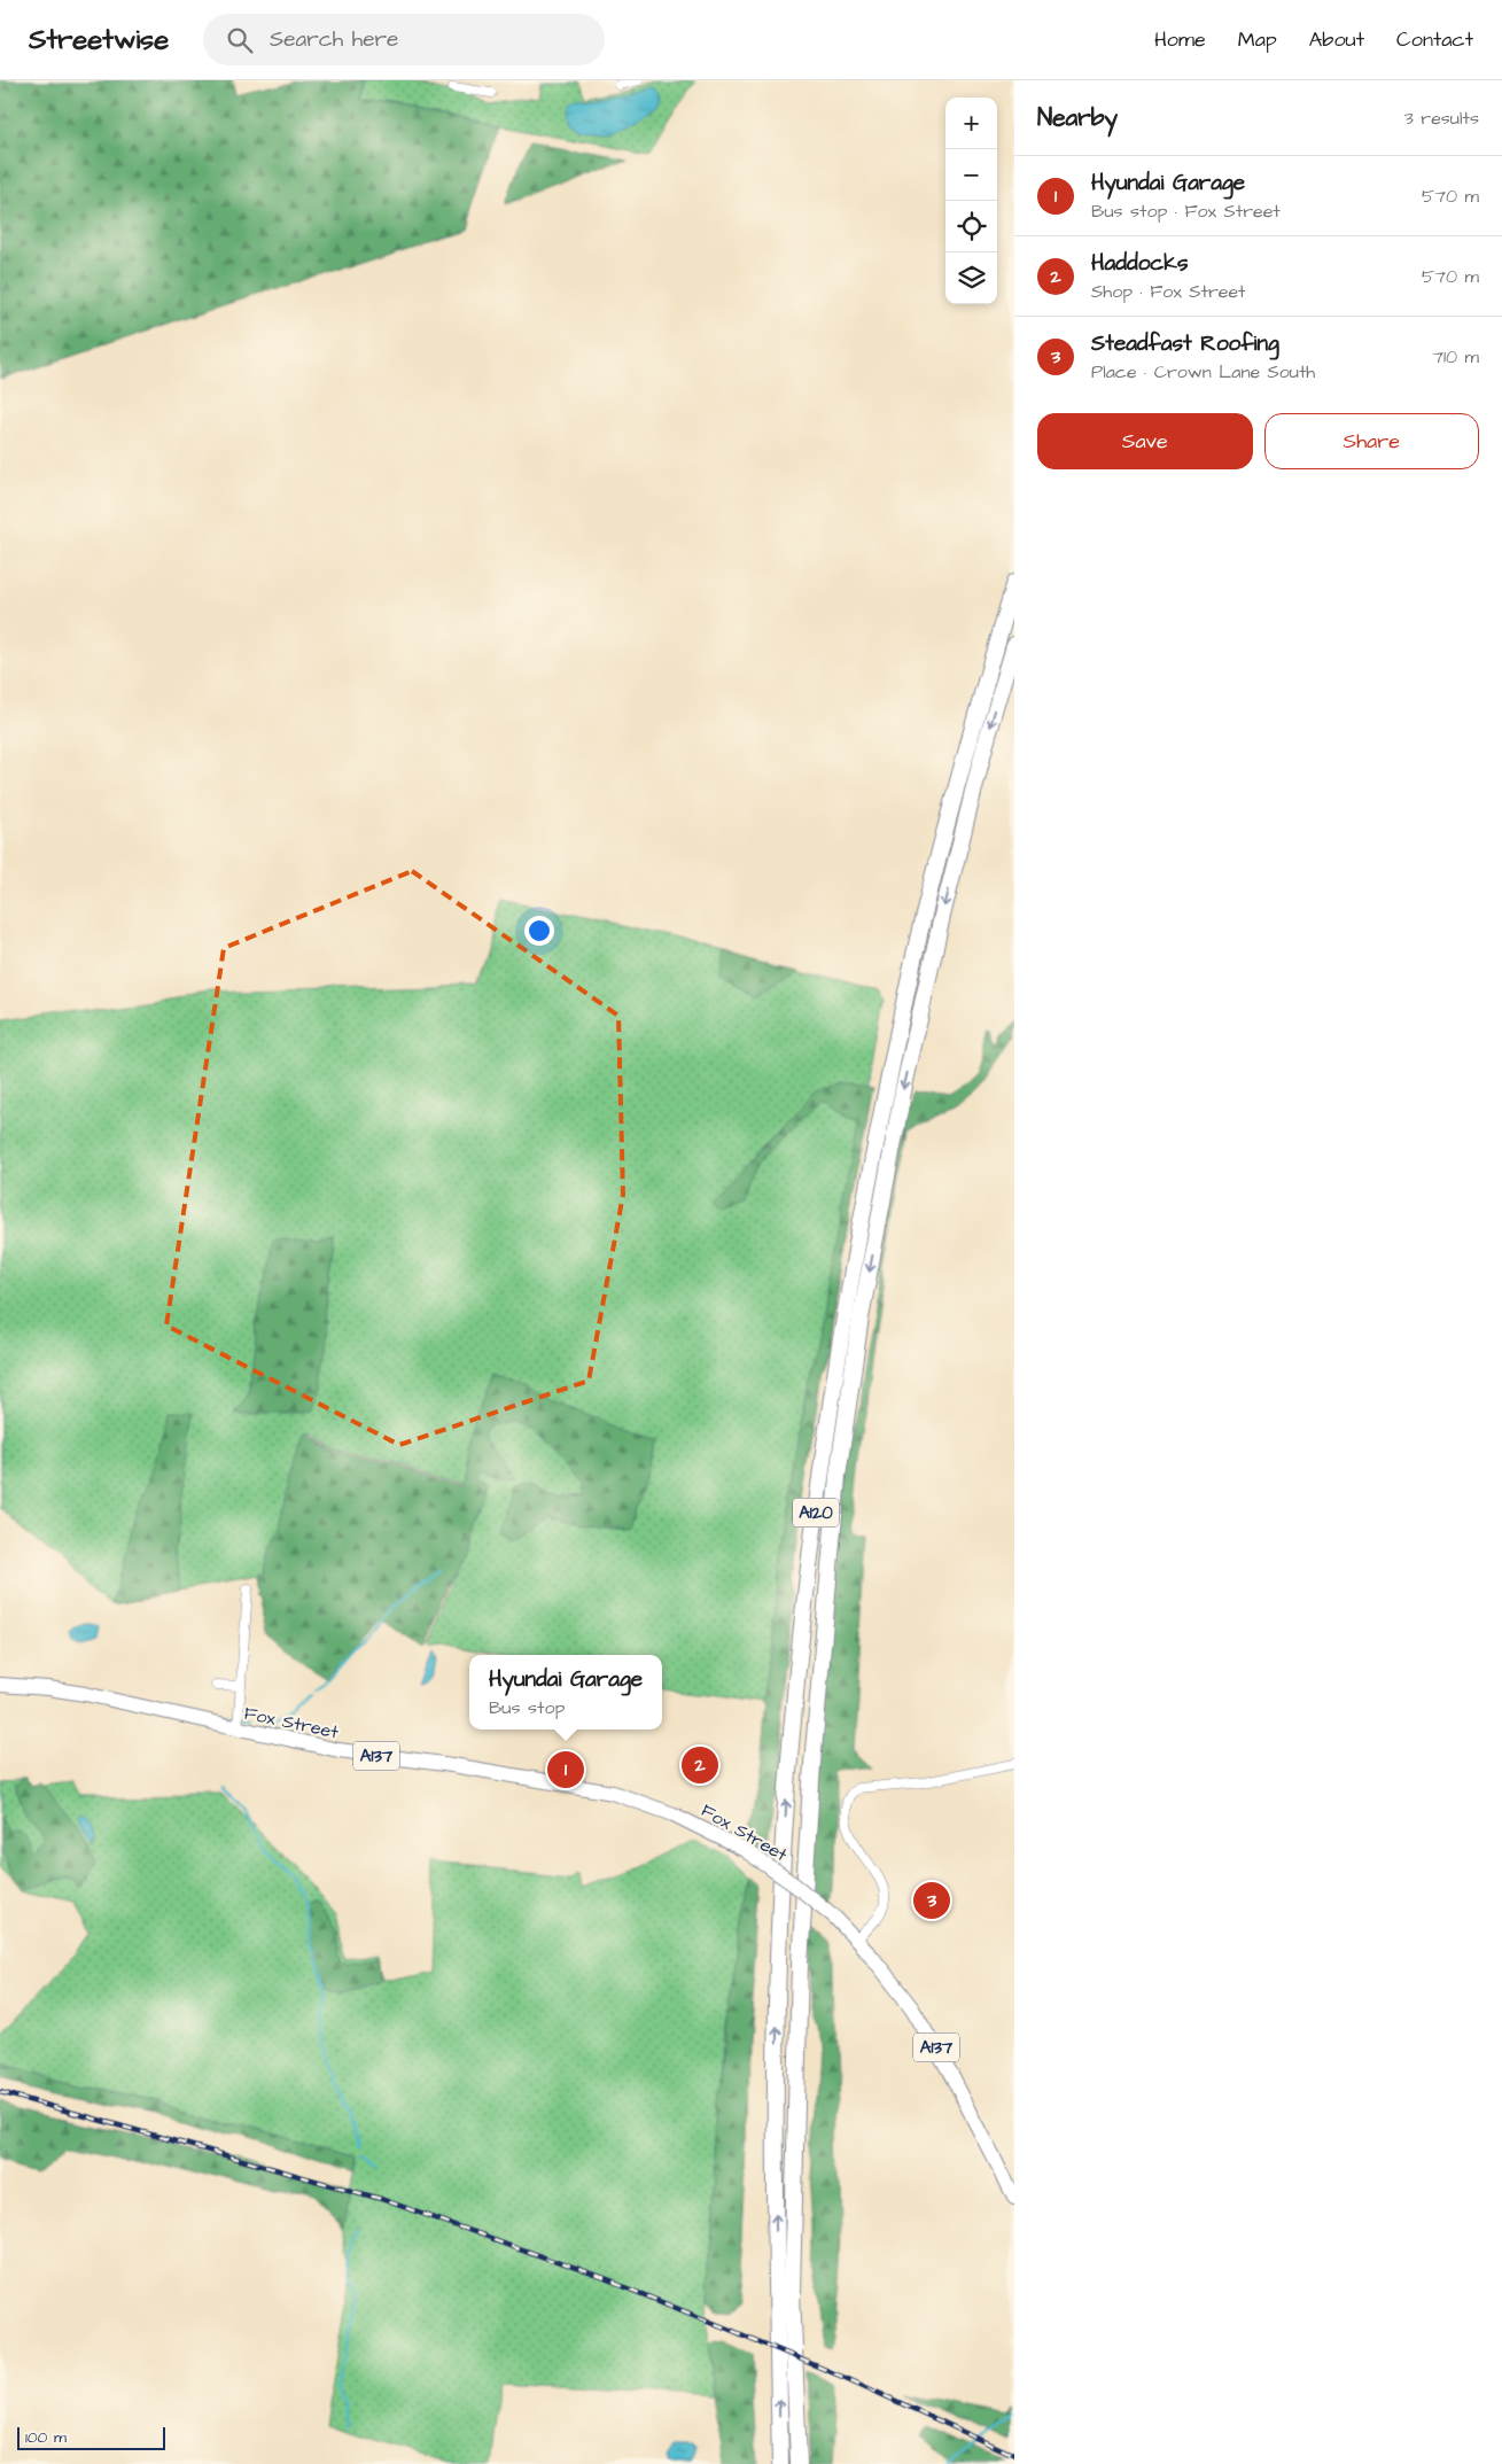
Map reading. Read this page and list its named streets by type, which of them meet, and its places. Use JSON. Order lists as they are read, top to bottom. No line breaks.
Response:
{"streets":{"highway":["A120"],"main road":["Fox Street","A137"]},"crossings":[["Fox Street","A137"]],"scale_bar":"100 m","page":{"header":"Streetwise","search":"Search here","nav":["Home","Map","About","Contact"],"heading":["Nearby","3 results"],"map_buttons":["+","−"],"list":[{"mark":"1","name":"Hyundai Garage","note":"Bus stop · Fox Street","value":"570 m"},{"mark":"2","name":"Haddocks","note":"Shop · Fox Street","value":"570 m"},{"mark":"3","name":"Steadfast Roofing","note":"Place · Crown Lane South","value":"710 m"}],"buttons":["Save","Share"],"popup":["Hyundai Garage","Bus stop"],"pins":["2","1","3"],"scale":"100 m"}}
